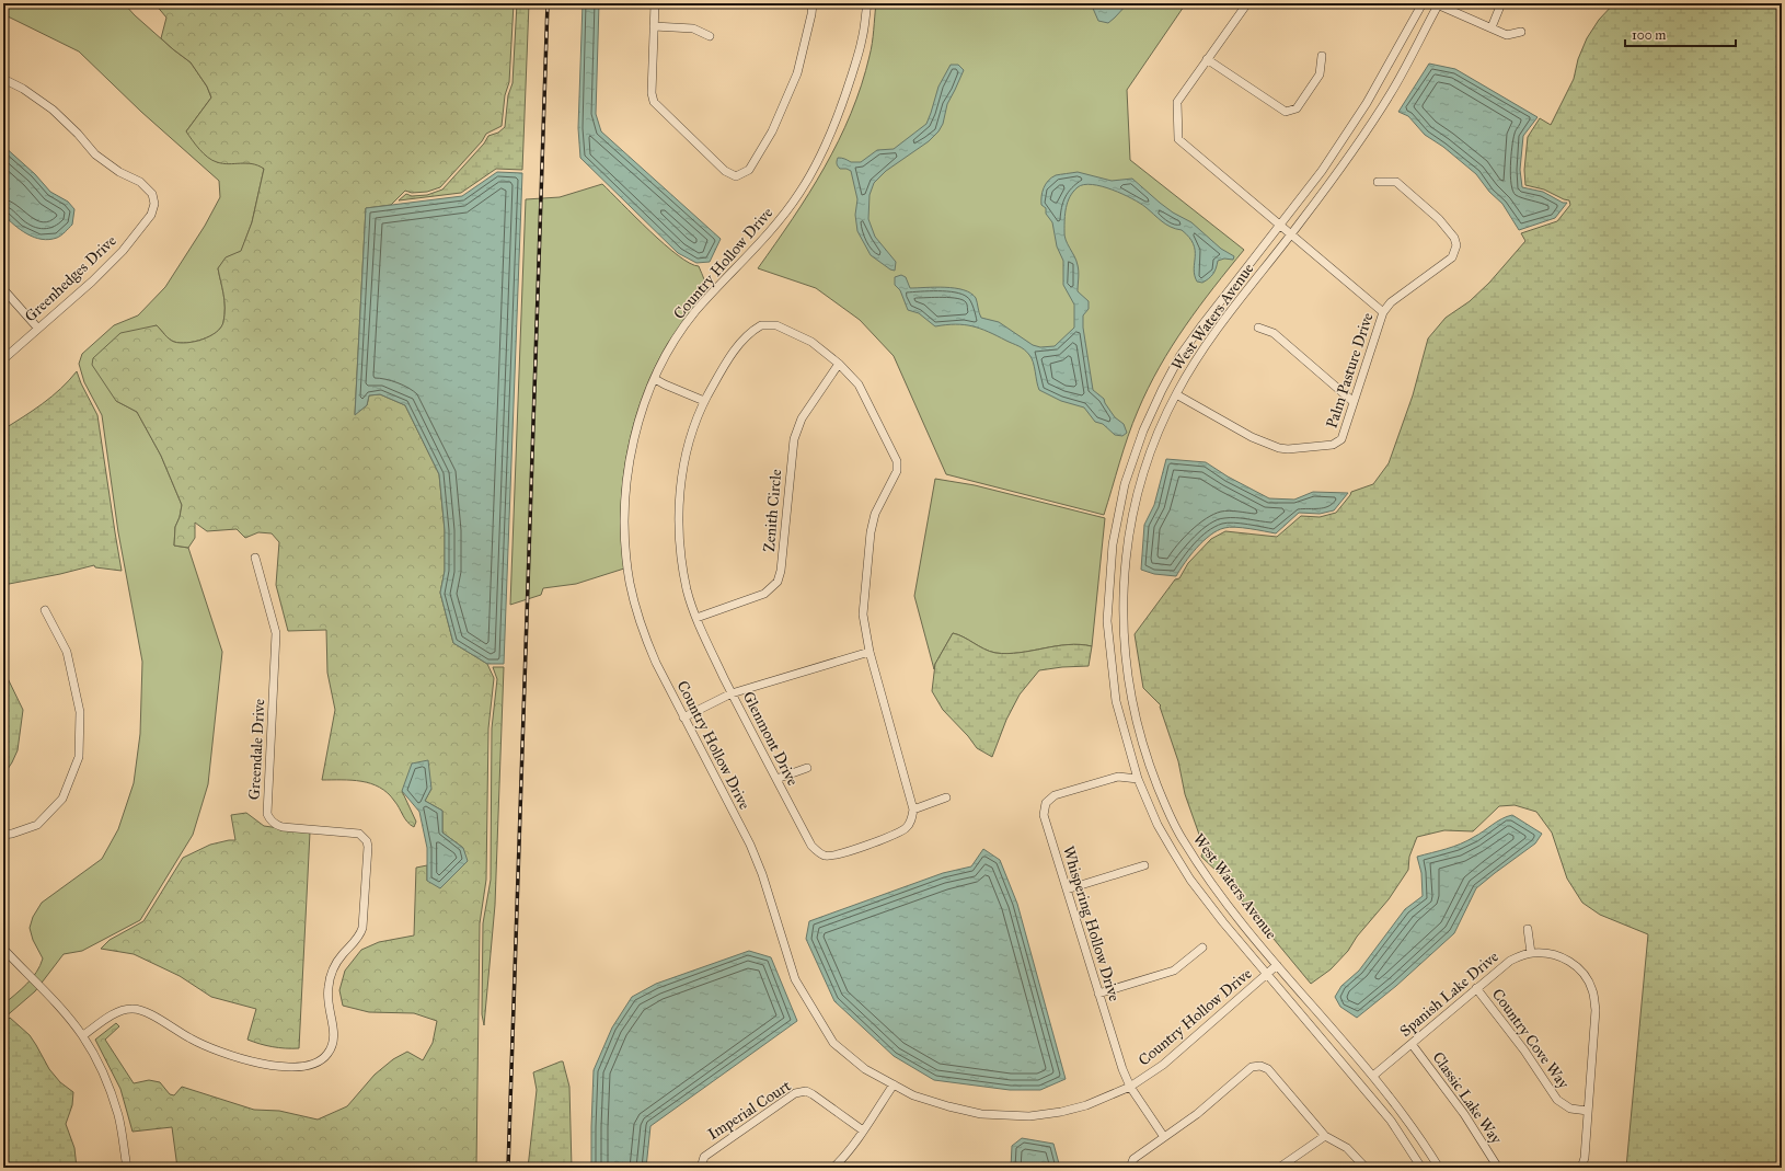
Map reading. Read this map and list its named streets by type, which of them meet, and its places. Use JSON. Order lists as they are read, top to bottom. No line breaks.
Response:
{"streets":{"street":["Country Hollow Drive","Greenhedges Drive","West Waters Avenue","Palm Pasture Drive","Zenith Circle","Glenmont Drive","Greendale Drive","Whispering Hollow Drive","Spanish Lake Drive","Country Cove Way","Classic Lake Way","Imperial Court"]},"crossings":[["Country Hollow Drive","West Waters Avenue"],["Country Hollow Drive","Whispering Hollow Drive"],["West Waters Avenue","Palm Pasture Drive"],["West Waters Avenue","Whispering Hollow Drive"],["West Waters Avenue","Spanish Lake Drive"],["Zenith Circle","Glenmont Drive"],["Spanish Lake Drive","Country Cove Way"],["Spanish Lake Drive","Classic Lake Way"]],"scale_bar":"100 m"}
